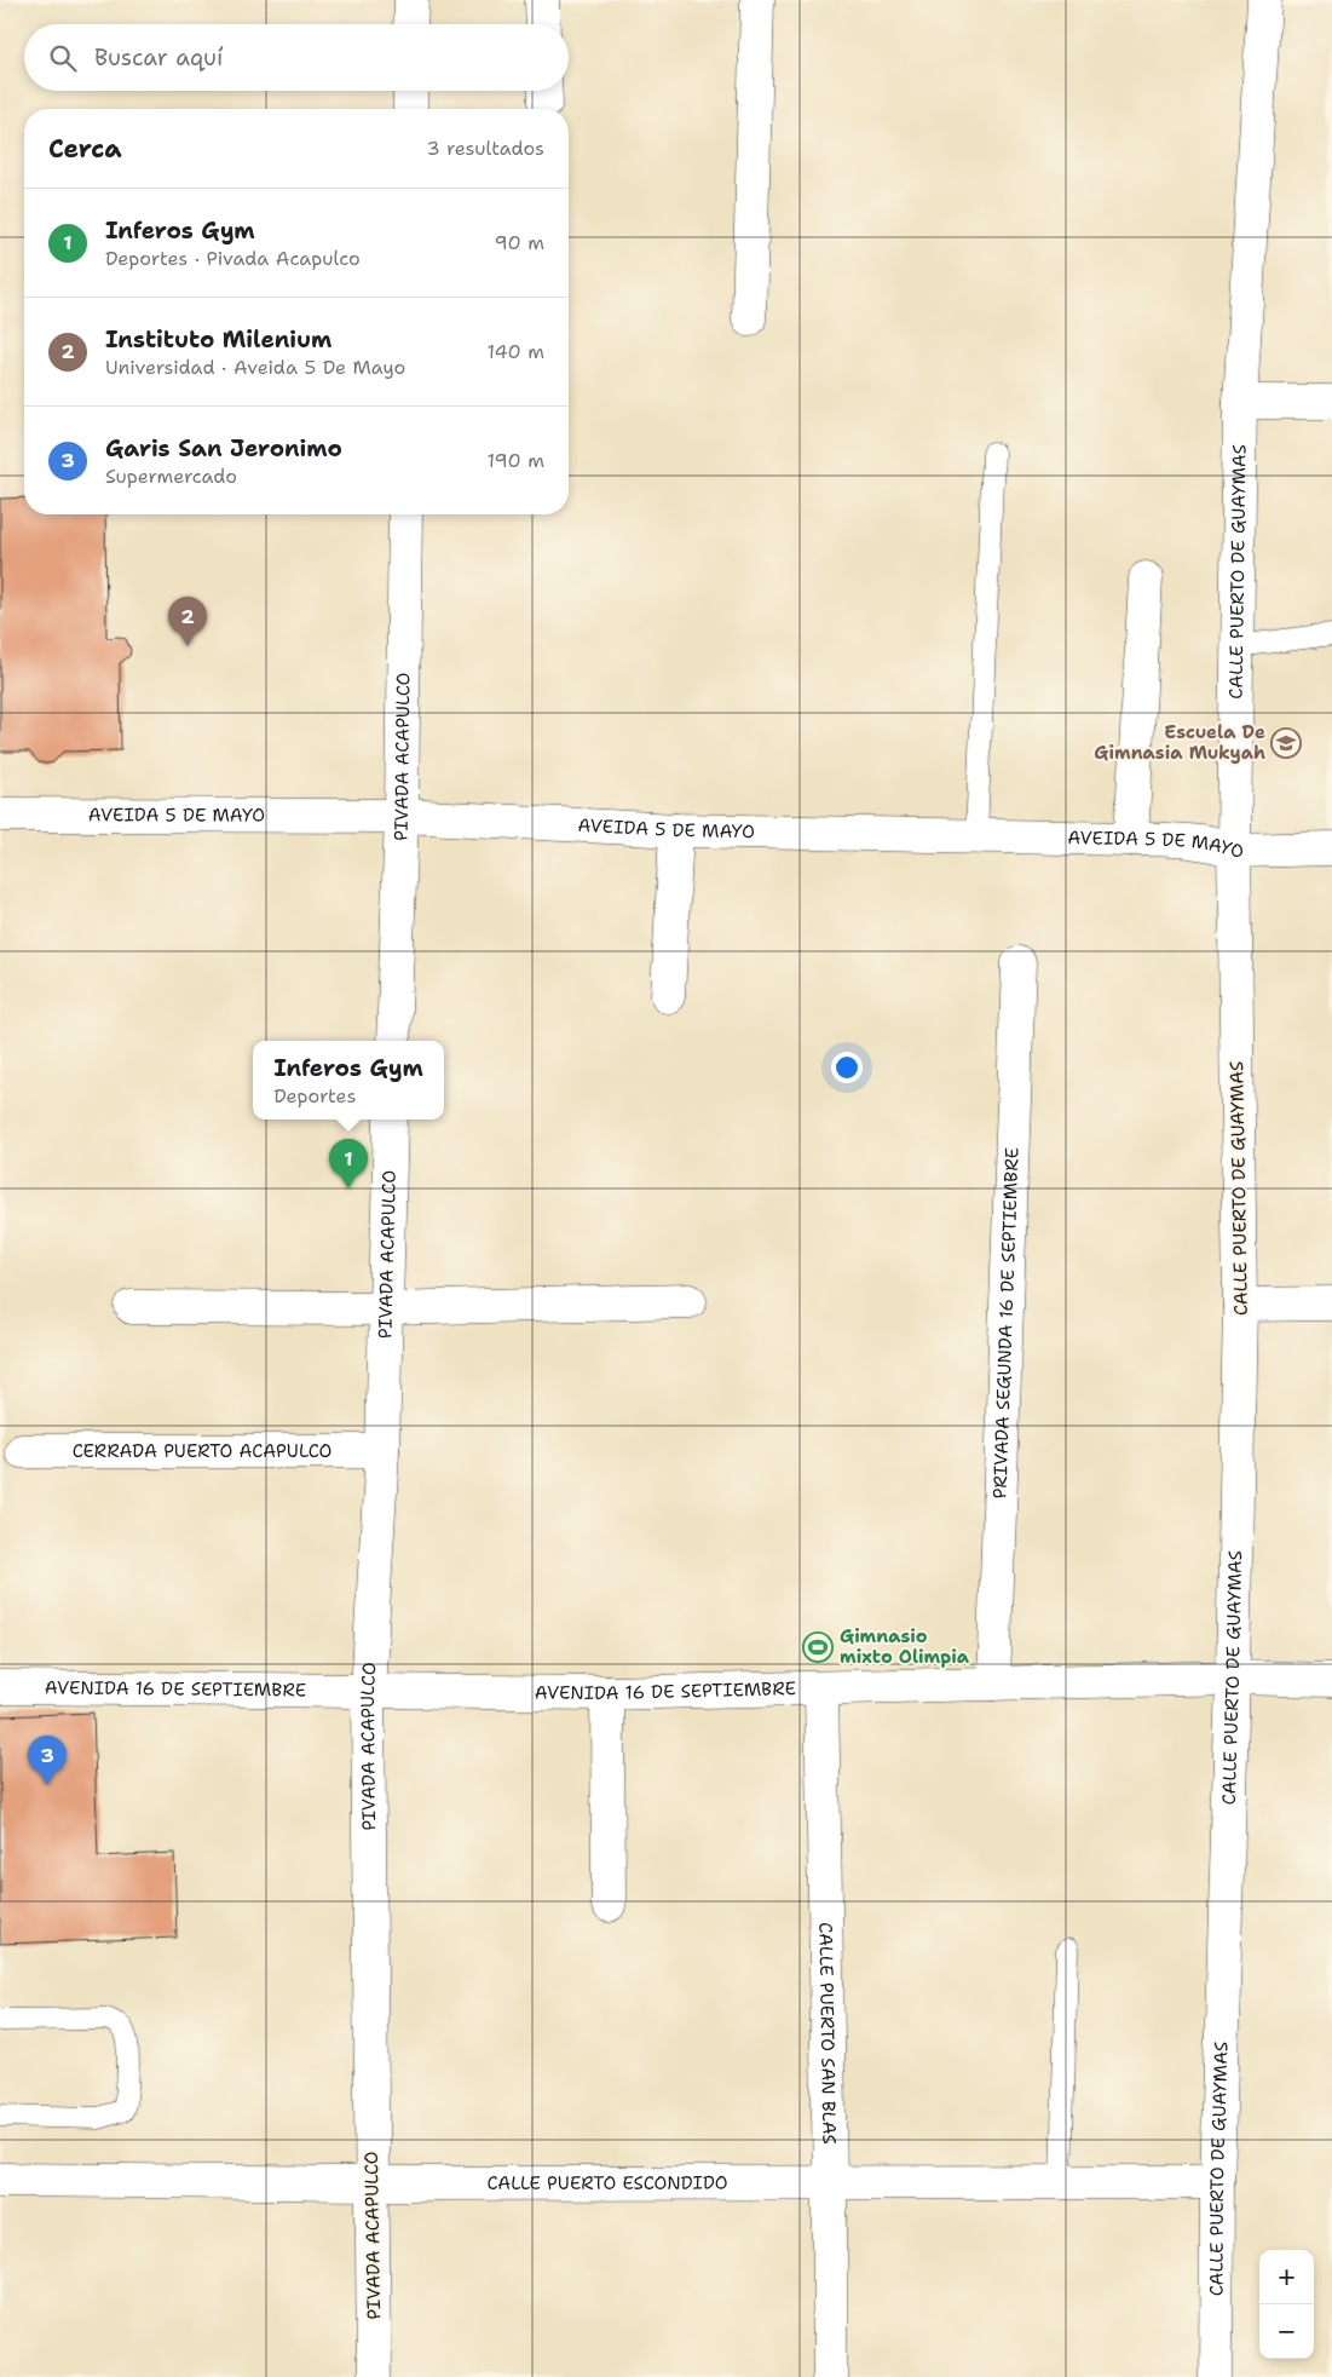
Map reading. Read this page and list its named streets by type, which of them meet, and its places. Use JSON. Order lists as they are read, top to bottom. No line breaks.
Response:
{"streets":{"street":["CALLE PUERTO DE GUAYMAS","PIVADA ACAPULCO","AVEIDA 5 DE MAYO","PRIVADA SEGUNDA 16 DE SEPTIEMBRE","CERRADA PUERTO ACAPULCO","AVENIDA 16 DE SEPTIEMBRE","CALLE PUERTO SAN BLAS","CALLE PUERTO ESCONDIDO"]},"crossings":[["CALLE PUERTO DE GUAYMAS","AVEIDA 5 DE MAYO"],["CALLE PUERTO DE GUAYMAS","AVENIDA 16 DE SEPTIEMBRE"],["CALLE PUERTO DE GUAYMAS","CALLE PUERTO ESCONDIDO"],["PIVADA ACAPULCO","AVEIDA 5 DE MAYO"],["PIVADA ACAPULCO","CERRADA PUERTO ACAPULCO"],["PIVADA ACAPULCO","AVENIDA 16 DE SEPTIEMBRE"],["PIVADA ACAPULCO","CALLE PUERTO ESCONDIDO"],["PRIVADA SEGUNDA 16 DE SEPTIEMBRE","AVENIDA 16 DE SEPTIEMBRE"],["AVENIDA 16 DE SEPTIEMBRE","CALLE PUERTO SAN BLAS"],["CALLE PUERTO SAN BLAS","CALLE PUERTO ESCONDIDO"]],"places":{"school or university":["Escuela De Gimnasia Mukyah"],"sports":["Gimnasio mixto Olimpia"]},"page":{"search":"Buscar aquí","heading":["Cerca","3 resultados"],"list":[{"mark":"1","name":"Inferos Gym","note":"Deportes · Pivada Acapulco","value":"90 m"},{"mark":"2","name":"Instituto Milenium","note":"Universidad · Aveida 5 De Mayo","value":"140 m"},{"mark":"3","name":"Garis San Jeronimo","note":"Supermercado","value":"190 m"}],"pins":["2","1","3"],"popup":["Inferos Gym","Deportes"],"map_buttons":["+","−"]}}
